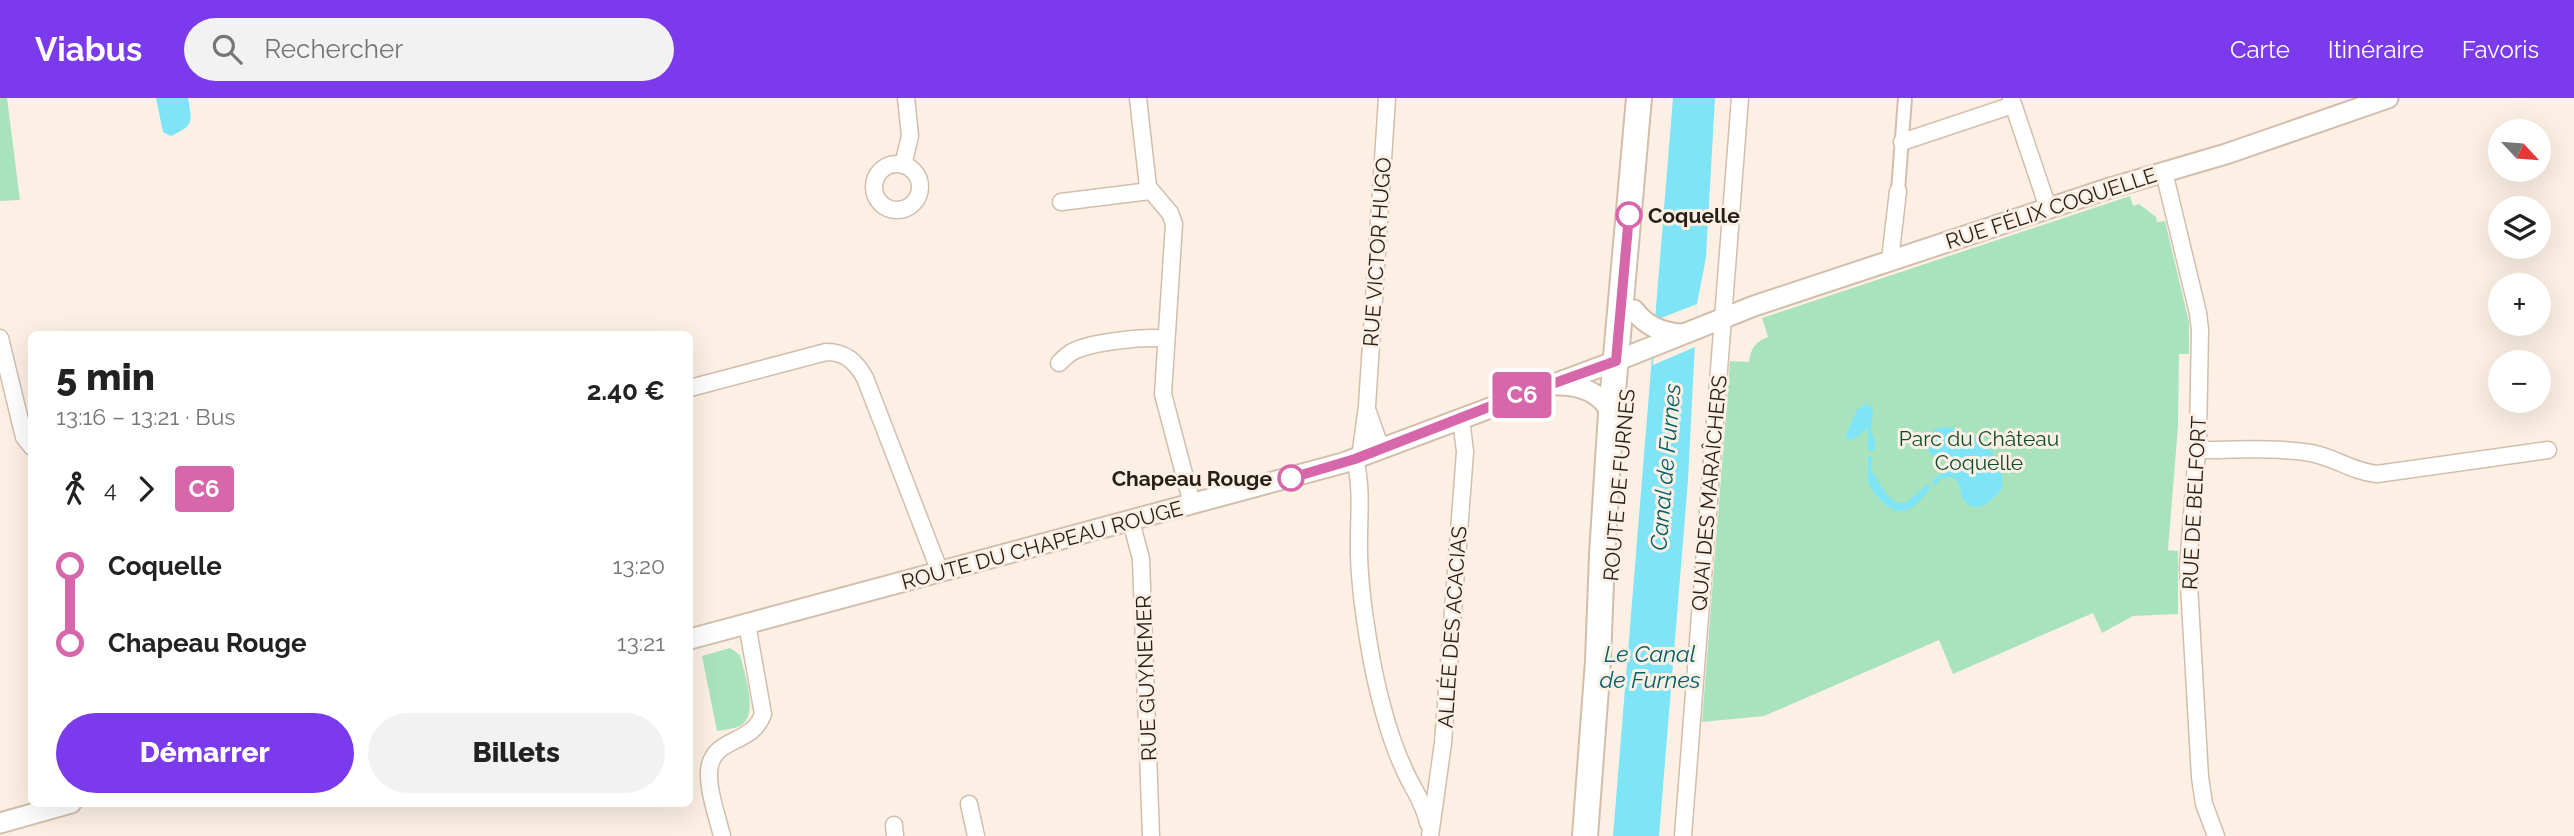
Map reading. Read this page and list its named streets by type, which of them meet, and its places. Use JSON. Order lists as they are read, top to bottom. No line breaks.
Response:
{"streets":{"main road":["ROUTE DE FURNES"],"street":["RUE FÉLIX COQUELLE","RUE VICTOR HUGO","QUAI DES MARAÎCHERS","RUE DE BELFORT","ROUTE DU CHAPEAU ROUGE","ALLÉE DES ACACIAS","RUE GUYNEMER"]},"crossings":[["RUE FÉLIX COQUELLE","QUAI DES MARAÎCHERS"],["RUE FÉLIX COQUELLE","RUE DE BELFORT"],["RUE FÉLIX COQUELLE","ROUTE DU CHAPEAU ROUGE"],["RUE VICTOR HUGO","ROUTE DU CHAPEAU ROUGE"],["RUE VICTOR HUGO","ALLÉE DES ACACIAS"],["ROUTE DE FURNES","ROUTE DU CHAPEAU ROUGE"],["ROUTE DU CHAPEAU ROUGE","ALLÉE DES ACACIAS"],["ROUTE DU CHAPEAU ROUGE","RUE GUYNEMER"]],"water":["Canal de Furnes","Le Canal de Furnes"],"parks":["Parc du Château Coquelle"],"places":["Coquelle","Chapeau Rouge"],"lines":["bus line C6"],"north":"bottom right","page":{"header":"Viabus","search":"Rechercher","nav":["Carte","Itinéraire","Favoris"],"on_map":"C6","map_buttons":["+","−"],"heading":["5 min","13:16 – 13:21 · Bus","2.40 €"],"legs":["4","C6"],"list":[{"name":"Coquelle","value":"13:20"},{"name":"Chapeau Rouge","value":"13:21"}],"buttons":["Démarrer","Billets"]}}
